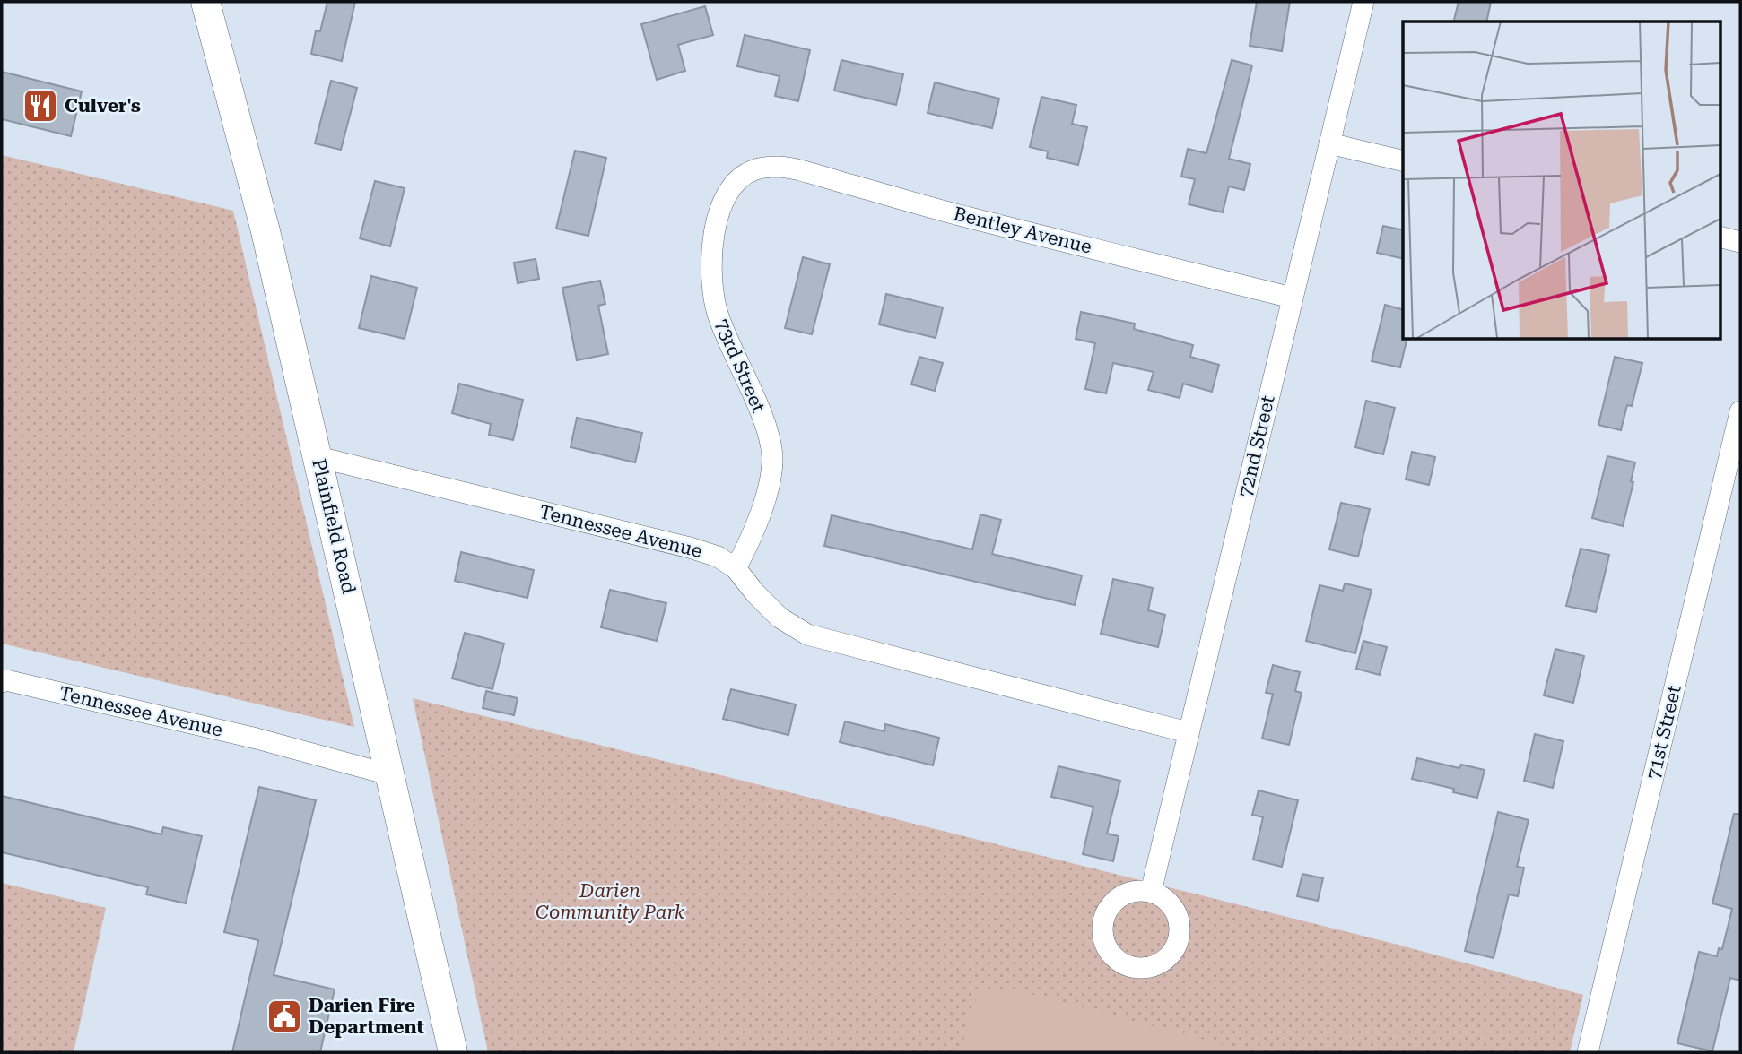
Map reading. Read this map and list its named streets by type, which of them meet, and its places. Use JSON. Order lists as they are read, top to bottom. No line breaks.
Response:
{"streets":{"main road":["Plainfield Road"],"street":["Bentley Avenue","73rd Street","72nd Street","Tennessee Avenue","71st Street"]},"crossings":[["Bentley Avenue","73rd Street"],["Bentley Avenue","72nd Street"],["73rd Street","Tennessee Avenue"],["72nd Street","Tennessee Avenue"],["Plainfield Road","Tennessee Avenue"]],"parks":["Darien Community Park"],"places":{"restaurant":["Culver's"],"public building":["Darien Fire Department"]}}
